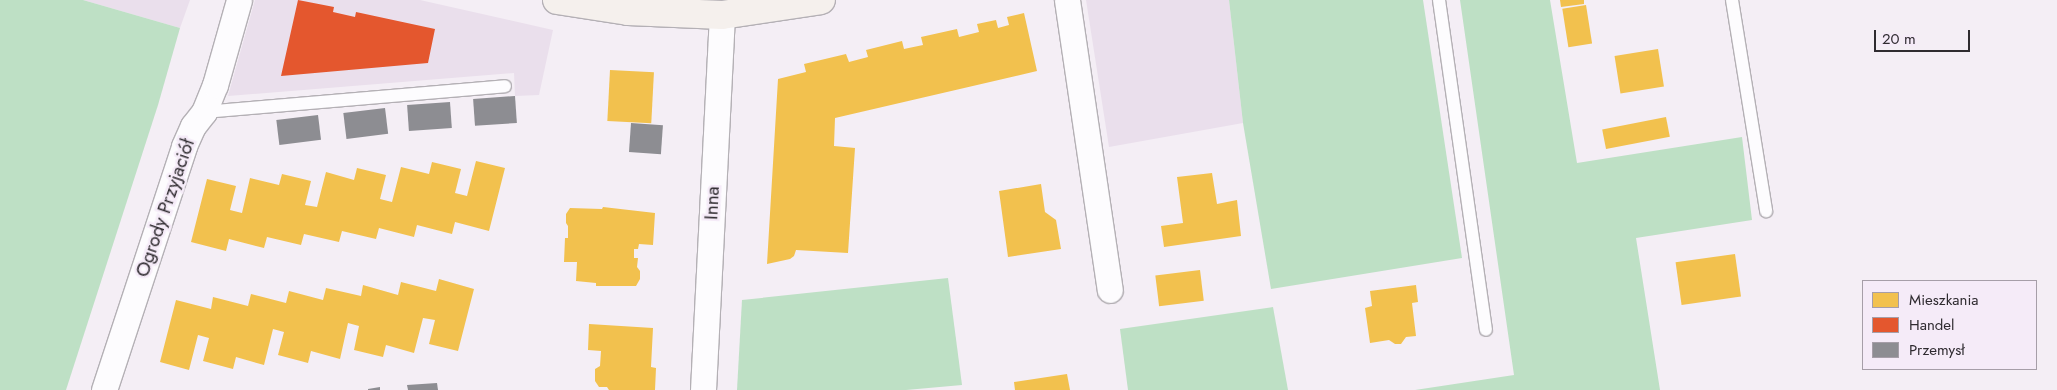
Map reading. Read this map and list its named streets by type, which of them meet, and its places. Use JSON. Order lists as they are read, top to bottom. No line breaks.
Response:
{"streets":{"street":["Inna","Ogrody Przyjaciół"]},"legend":["Mieszkania","Handel","Przemysł"],"scale_bar":"20 m"}
